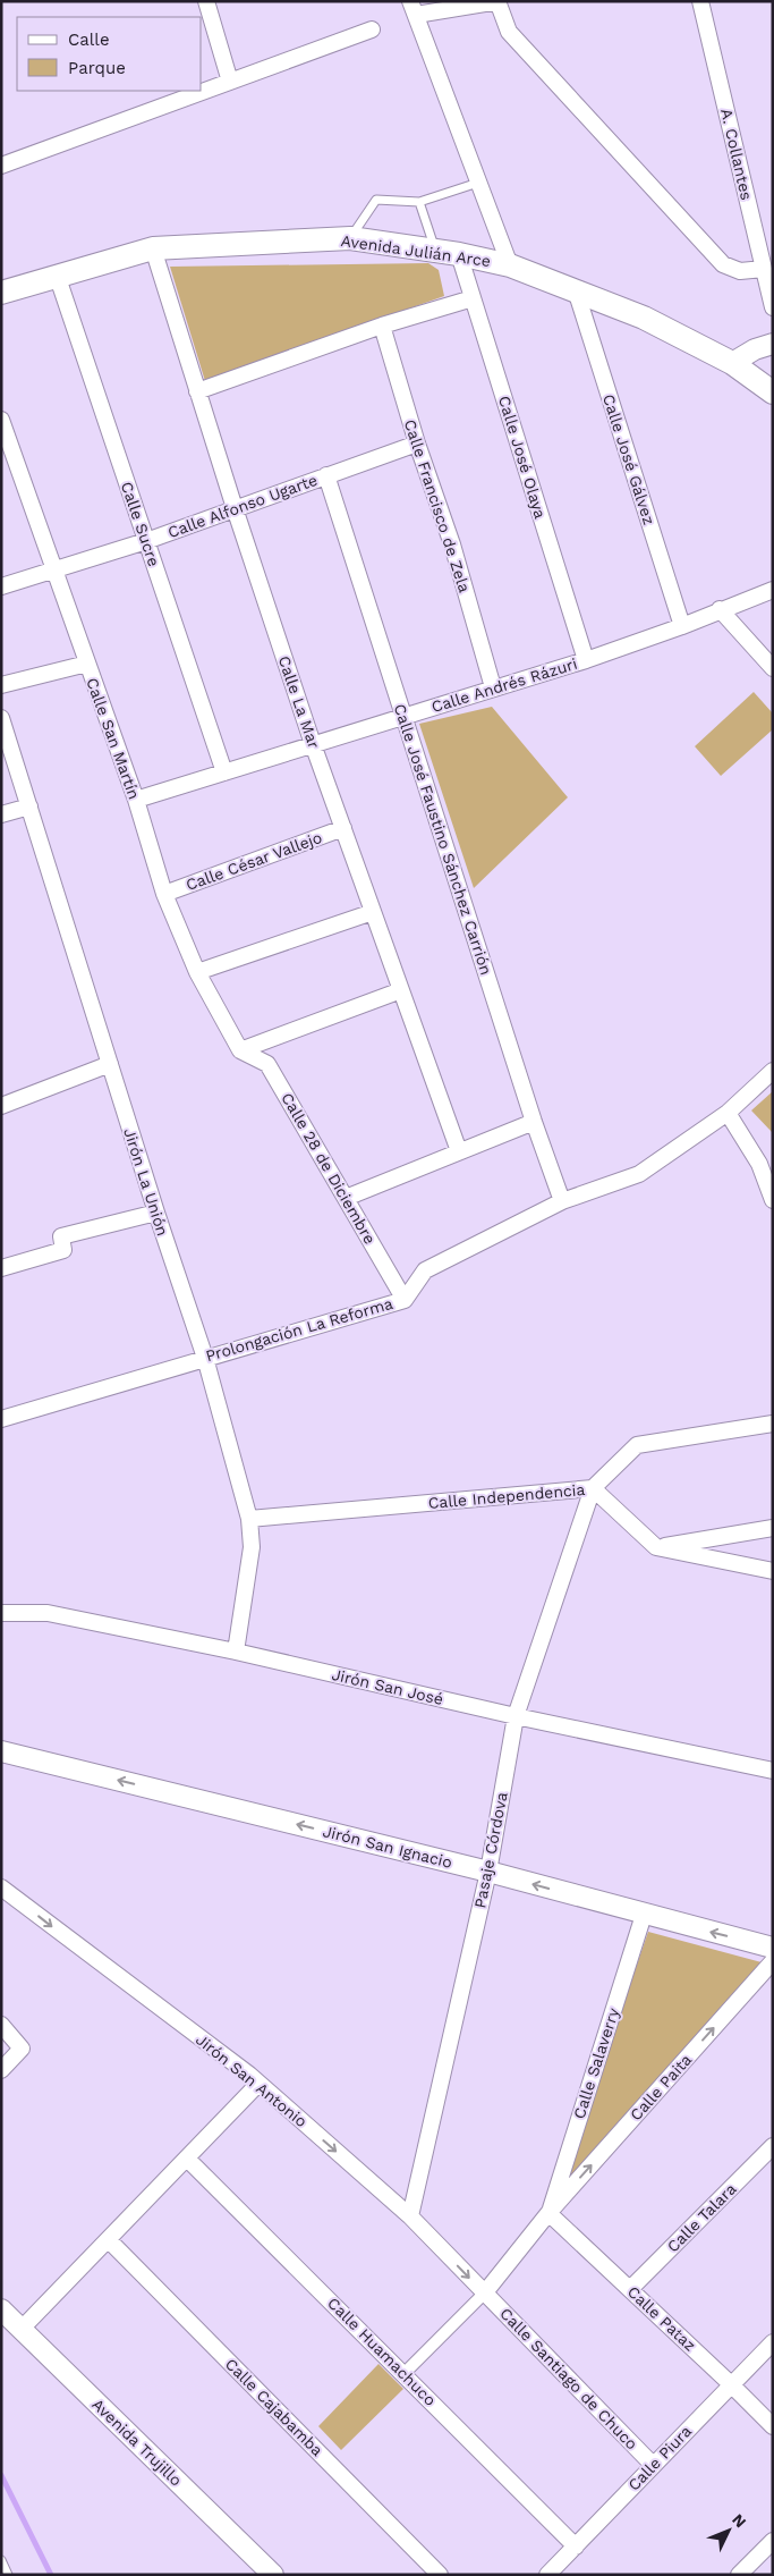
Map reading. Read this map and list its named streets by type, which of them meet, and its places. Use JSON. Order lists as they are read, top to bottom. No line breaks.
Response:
{"streets":{"main road":["Avenida Julián Arce"],"street":["A. Collantes","Calle José Olaya","Calle José Gálvez","Calle Alfonso Ugarte","Calle Francisco de Zela","Calle Sucre","Calle Andrés Rázuri","Calle La Mar","Calle San Martín","Calle José Faustino Sánchez Carrión","Calle César Vallejo","Calle 28 de Diciembre","Jirón La Unión","Prolongación La Reforma","Calle Independencia","Jirón San José","Jirón San Ignacio","Pasaje Córdova","Calle Salaverry","Jirón San Antonio","Calle Paita","Calle Talara","Calle Pataz","Calle Huamachuco","Calle Santiago de Chuco","Calle Cajabamba","Avenida Trujillo","Calle Piura"]},"crossings":[["Avenida Julián Arce","Calle José Olaya"],["Avenida Julián Arce","Calle José Gálvez"],["Avenida Julián Arce","Calle Sucre"],["Avenida Julián Arce","Calle La Mar"],["Calle José Olaya","Calle Andrés Rázuri"],["Calle José Gálvez","Calle Andrés Rázuri"],["Calle Alfonso Ugarte","Calle Francisco de Zela"],["Calle Alfonso Ugarte","Calle Sucre"],["Calle Alfonso Ugarte","Calle La Mar"],["Calle Alfonso Ugarte","Calle San Martín"],["Calle Alfonso Ugarte","Calle José Faustino Sánchez Carrión"],["Calle Francisco de Zela","Calle Andrés Rázuri"],["Calle Sucre","Calle Andrés Rázuri"],["Calle Andrés Rázuri","Calle La Mar"],["Calle Andrés Rázuri","Calle San Martín"],["Calle Andrés Rázuri","Calle José Faustino Sánchez Carrión"],["Calle La Mar","Calle César Vallejo"],["Calle San Martín","Calle César Vallejo"],["Calle San Martín","Calle 28 de Diciembre"],["Calle José Faustino Sánchez Carrión","Prolongación La Reforma"],["Calle 28 de Diciembre","Prolongación La Reforma"],["Jirón La Unión","Prolongación La Reforma"],["Jirón La Unión","Calle Independencia"],["Jirón La Unión","Jirón San José"],["Calle Independencia","Pasaje Córdova"],["Jirón San José","Pasaje Córdova"],["Jirón San Ignacio","Pasaje Córdova"],["Jirón San Ignacio","Calle Salaverry"],["Pasaje Córdova","Jirón San Antonio"],["Calle Salaverry","Calle Paita"],["Calle Salaverry","Calle Pataz"],["Jirón San Antonio","Calle Paita"],["Jirón San Antonio","Calle Santiago de Chuco"],["Calle Paita","Calle Pataz"],["Calle Paita","Calle Santiago de Chuco"],["Calle Talara","Calle Pataz"],["Calle Pataz","Calle Piura"],["Calle Huamachuco","Calle Piura"],["Calle Santiago de Chuco","Calle Piura"]],"one_way":["Jirón San Ignacio","Jirón San Antonio","Calle Paita"],"legend":["Calle","Parque"],"north":"top right"}
